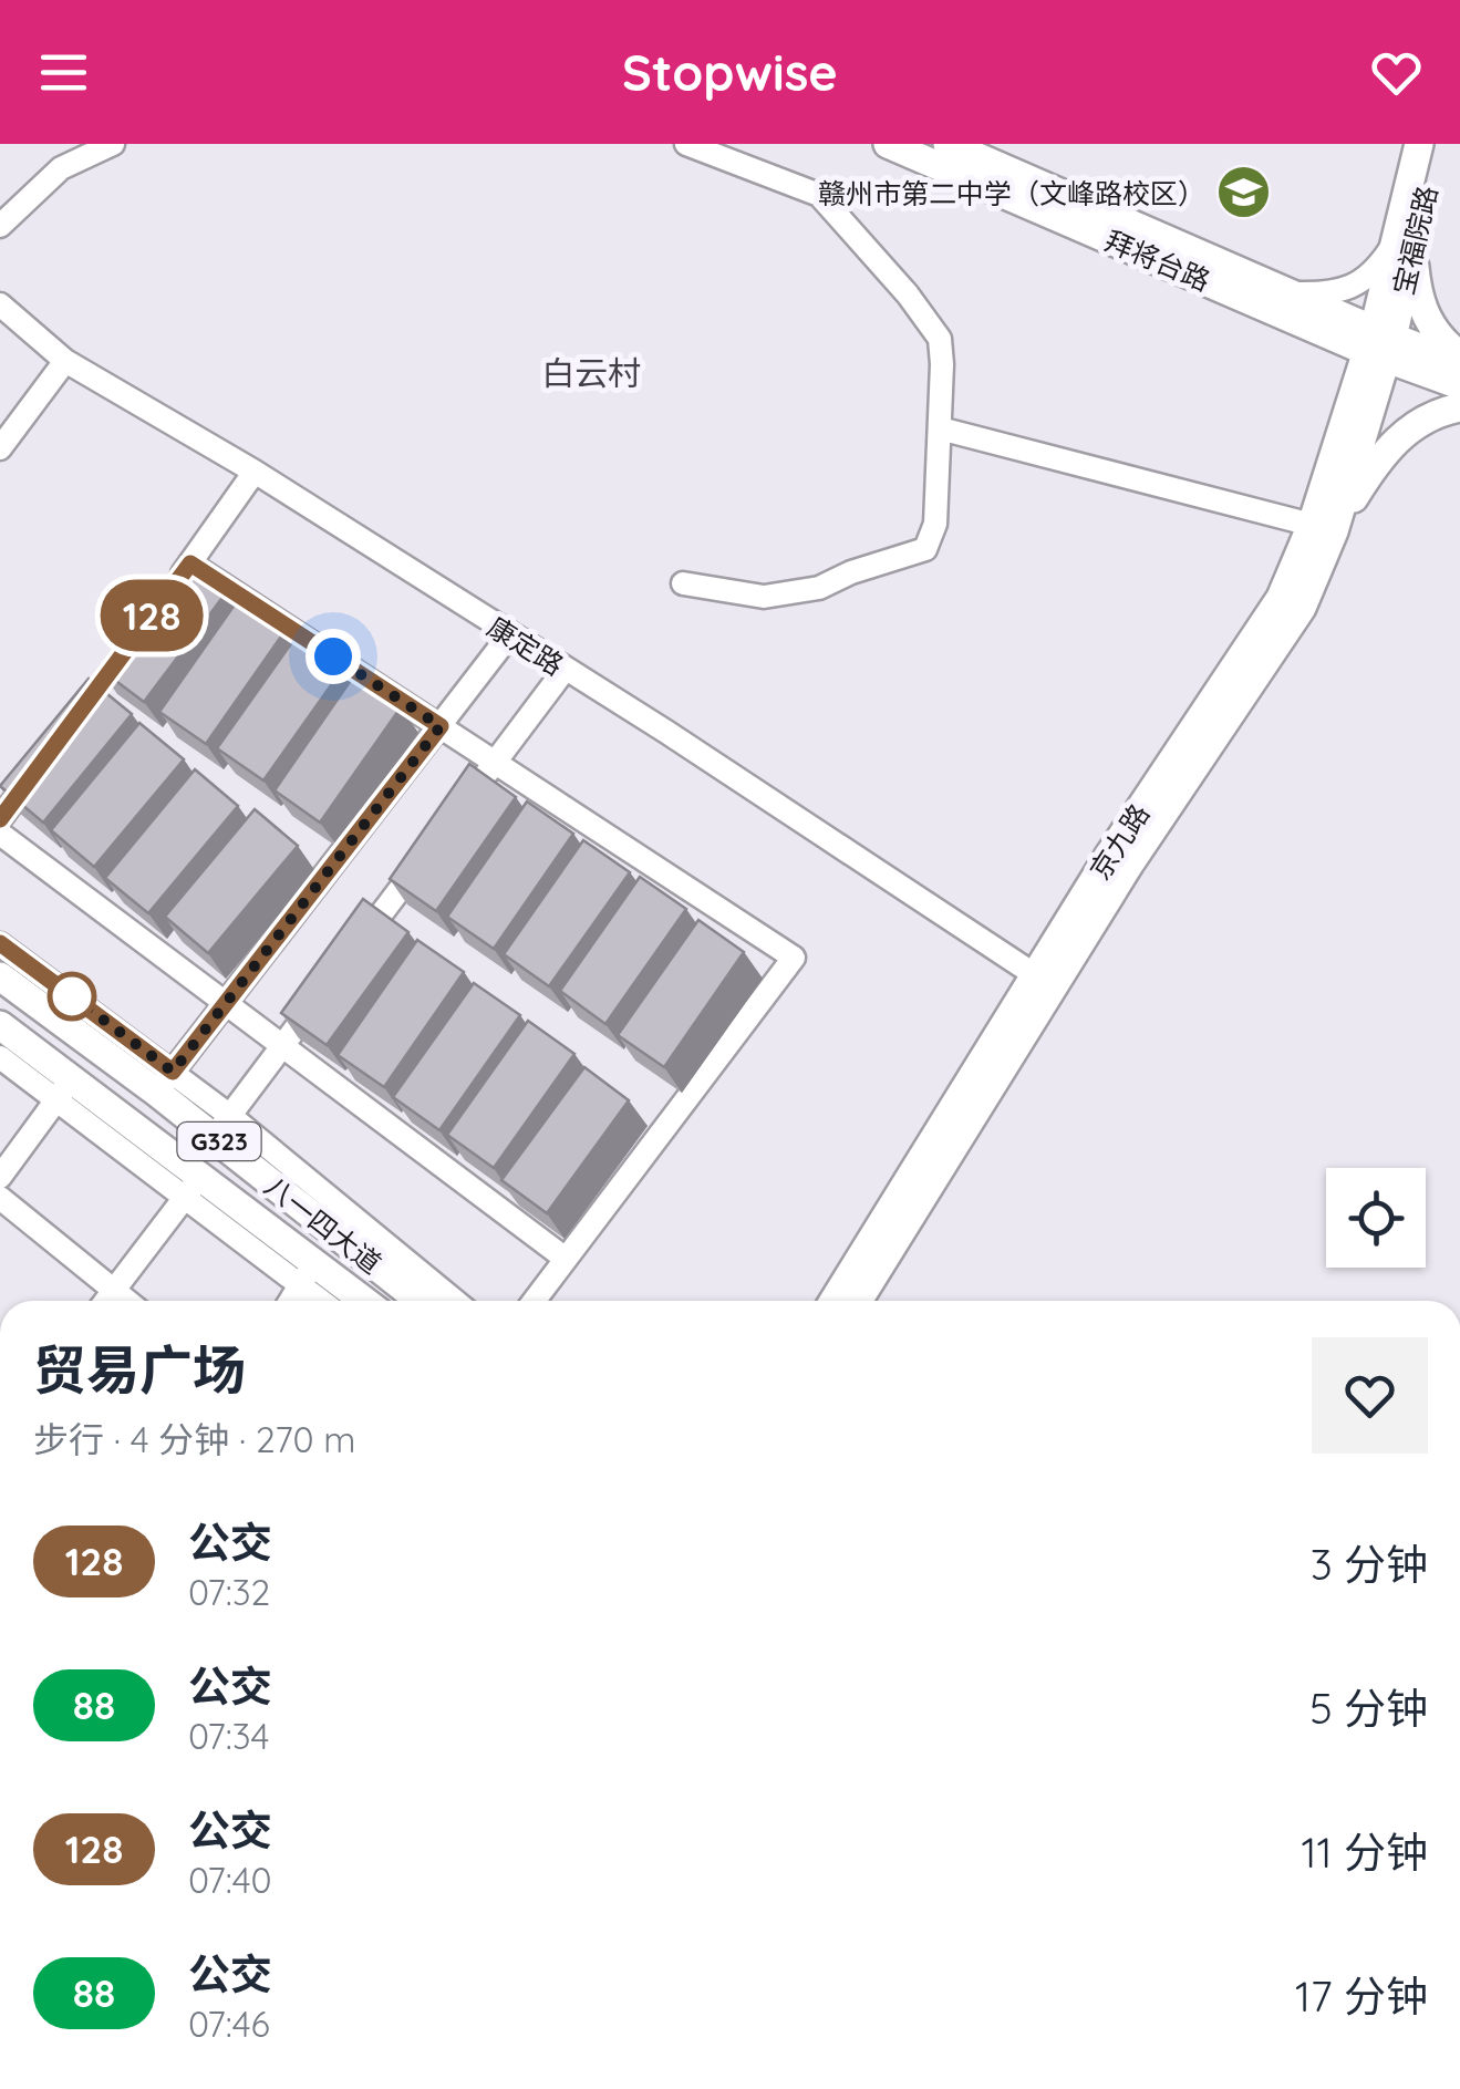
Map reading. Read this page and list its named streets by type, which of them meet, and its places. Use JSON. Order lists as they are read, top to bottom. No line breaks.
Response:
{"streets":{"main road":["宝福院路","拜将台路","京九路","G323","八一四大道"],"street":["康定路"]},"crossings":[["宝福院路","拜将台路"],["宝福院路","京九路"],["拜将台路","京九路"],["康定路","京九路"]],"districts":["白云村"],"places":{"school or university":["赣州市第二中学（文峰路校区）"]},"lines":["bus line 128"],"page":{"header":"Stopwise","on_map":"128","heading":["贸易广场","步行 · 4 分钟 · 270 m"],"list":[{"mark":"128","name":"公交","note":"07:32","value":"3 分钟"},{"mark":"88","name":"公交","note":"07:34","value":"5 分钟"},{"mark":"128","name":"公交","note":"07:40","value":"11 分钟"},{"mark":"88","name":"公交","note":"07:46","value":"17 分钟"}]}}
